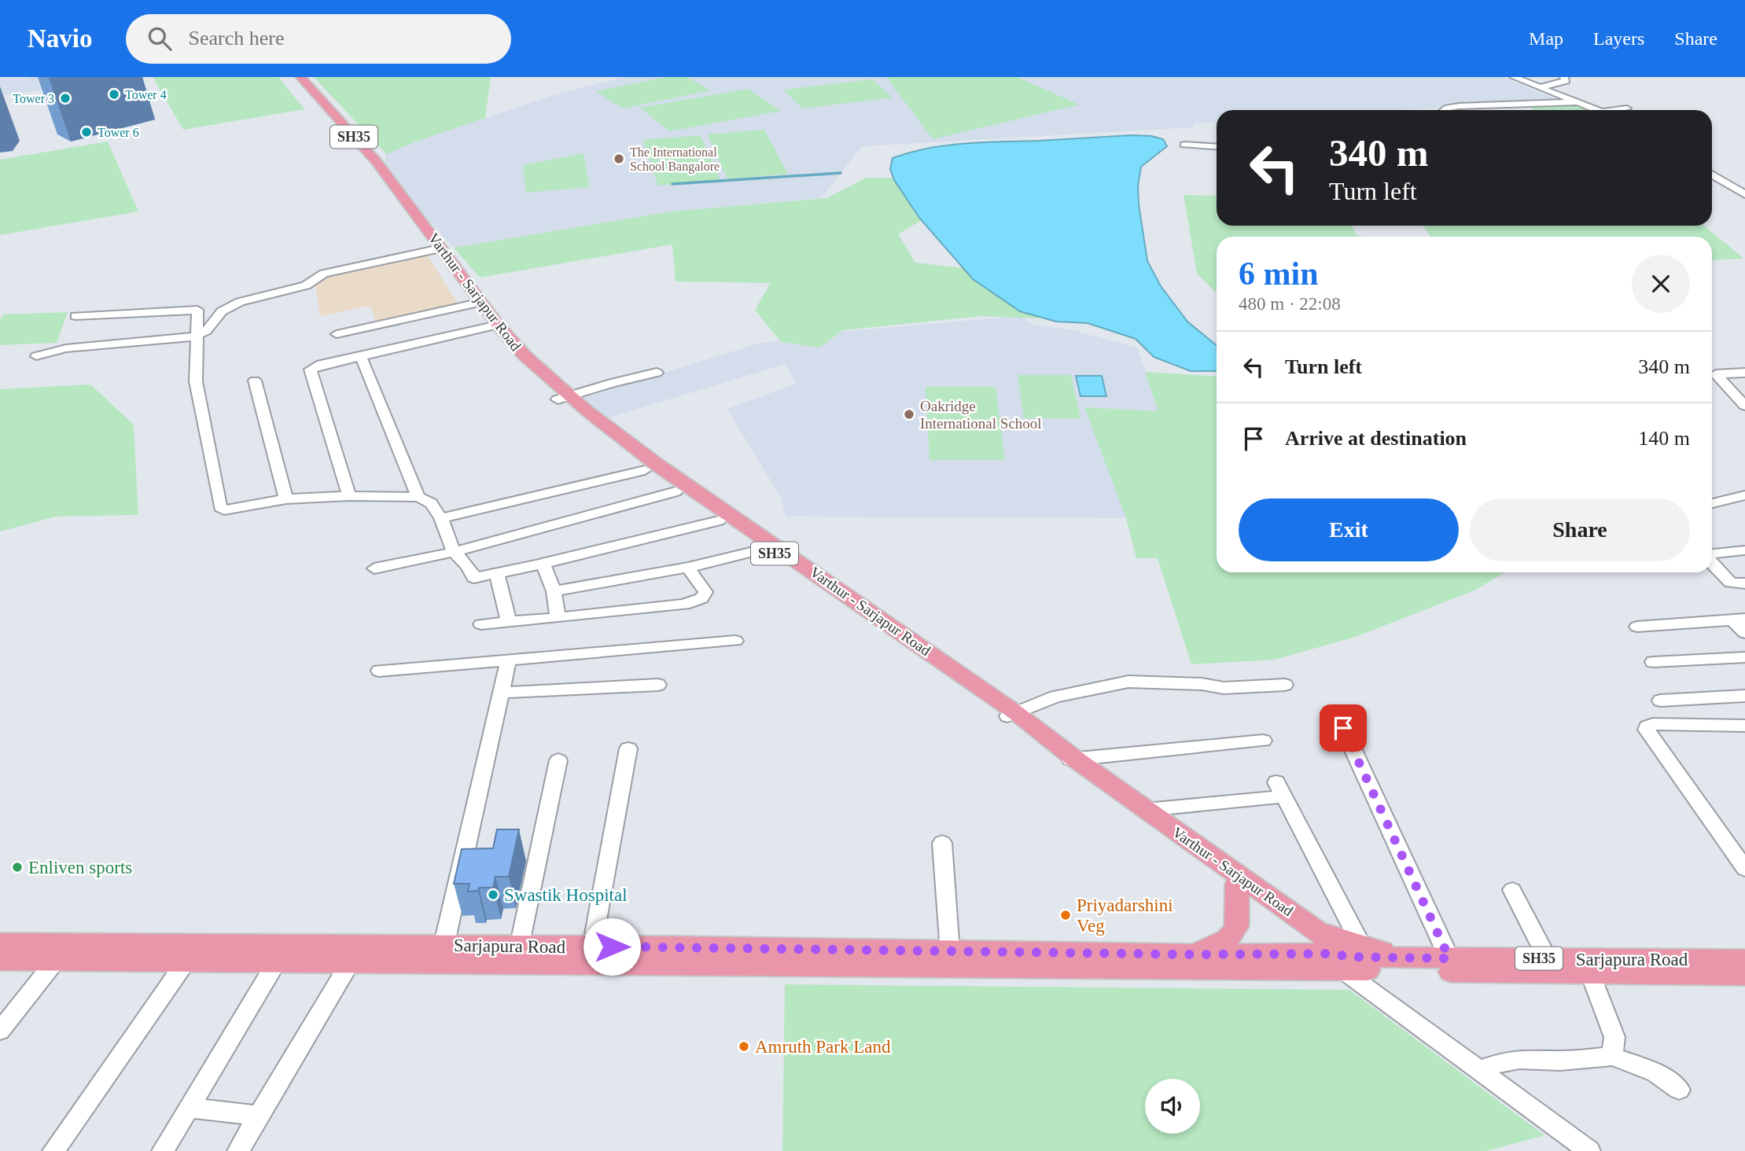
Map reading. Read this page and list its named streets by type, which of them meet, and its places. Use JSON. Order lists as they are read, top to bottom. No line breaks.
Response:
{"streets":{"main road":["SH35","Varthur - Sarjapur Road","Sarjapura Road"]},"crossings":[["Varthur - Sarjapur Road","Sarjapura Road"]],"places":["Tower 4","Tower 3","Tower 6","The International School Bangalore","Oakridge International School","Enliven sports","Swastik Hospital","Priyadarshini Veg","Amruth Park Land"],"page":{"header":"Navio","search":"Search here","nav":["Map","Layers","Share"],"turn":["340 m","Turn left"],"heading":["6 min","480 m · 22:08"],"list":[{"name":"Turn left","value":"340 m"},{"name":"Arrive at destination","value":"140 m"}],"buttons":["Exit","Share"]}}
